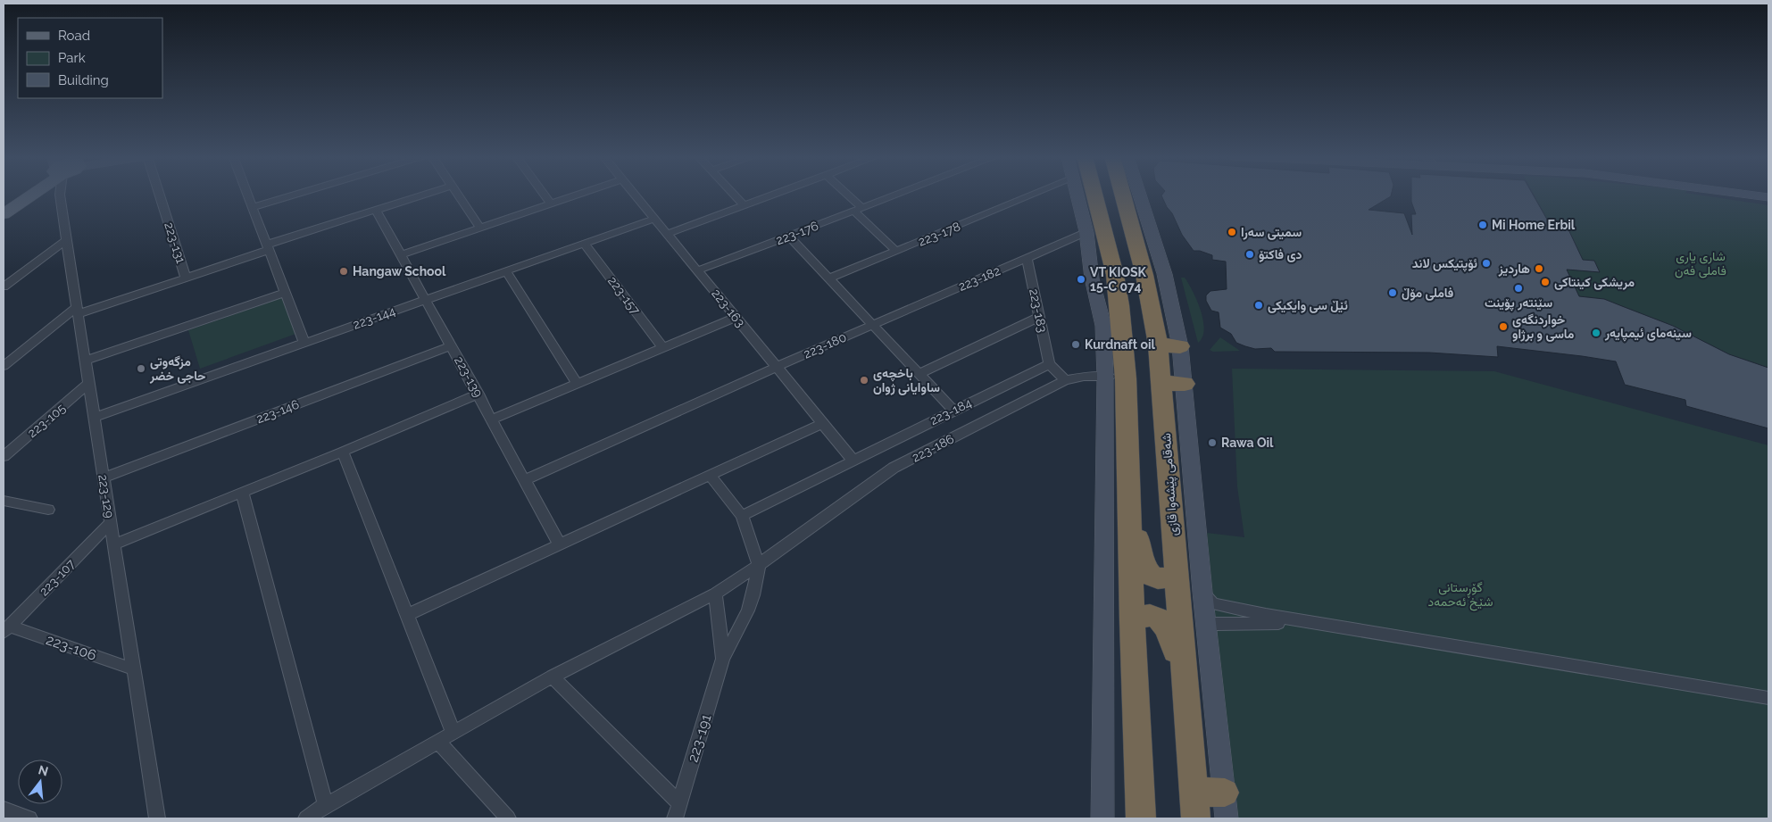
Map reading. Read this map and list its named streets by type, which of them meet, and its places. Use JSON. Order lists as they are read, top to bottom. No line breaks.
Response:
{"streets":{"highway":["شەقامی پێشەوا قازی"],"street":["223-176","223-178","223-131","223-182","223-157","223-163","223-183","223-144","223-180","223-139","223-146","223-184","223-105","223-186","223-129","223-107","223-106","223-191"]},"crossings":[["223-176","223-163"],["223-182","223-183"],["223-182","223-180"],["223-157","223-144"],["223-163","223-144"],["223-163","223-180"],["223-163","223-184"],["223-183","223-184"],["223-144","223-139"],["223-144","223-129"],["223-180","223-139"],["223-139","223-146"],["223-146","223-129"],["223-105","223-129"],["223-129","223-107"],["223-129","223-106"],["223-107","223-106"]],"parks":["شاری یاری فاملی فەن","گۆڕستانی شێخ ئەحمەد"],"places":["Mi Home Erbil","سمیتی سەرا","دی فاکتۆ","ئۆپتیکس لاند","هاردیز","Hangaw School","VT KIOSK 15-C 074","مریشکی کینتاکی","سێنتەر پۆینت","فاملی مۆڵ","ئێڵ سی وایکیکی","خواردنگەی ماسی و برژاو","سینەمای ئیمپایەر","Kurdnaft oil","مزگه‌وتی حاجی خضر","باخچەی ساوایانی ژوان","Rawa Oil"],"legend":["Road","Park","Building"],"north":"top"}
